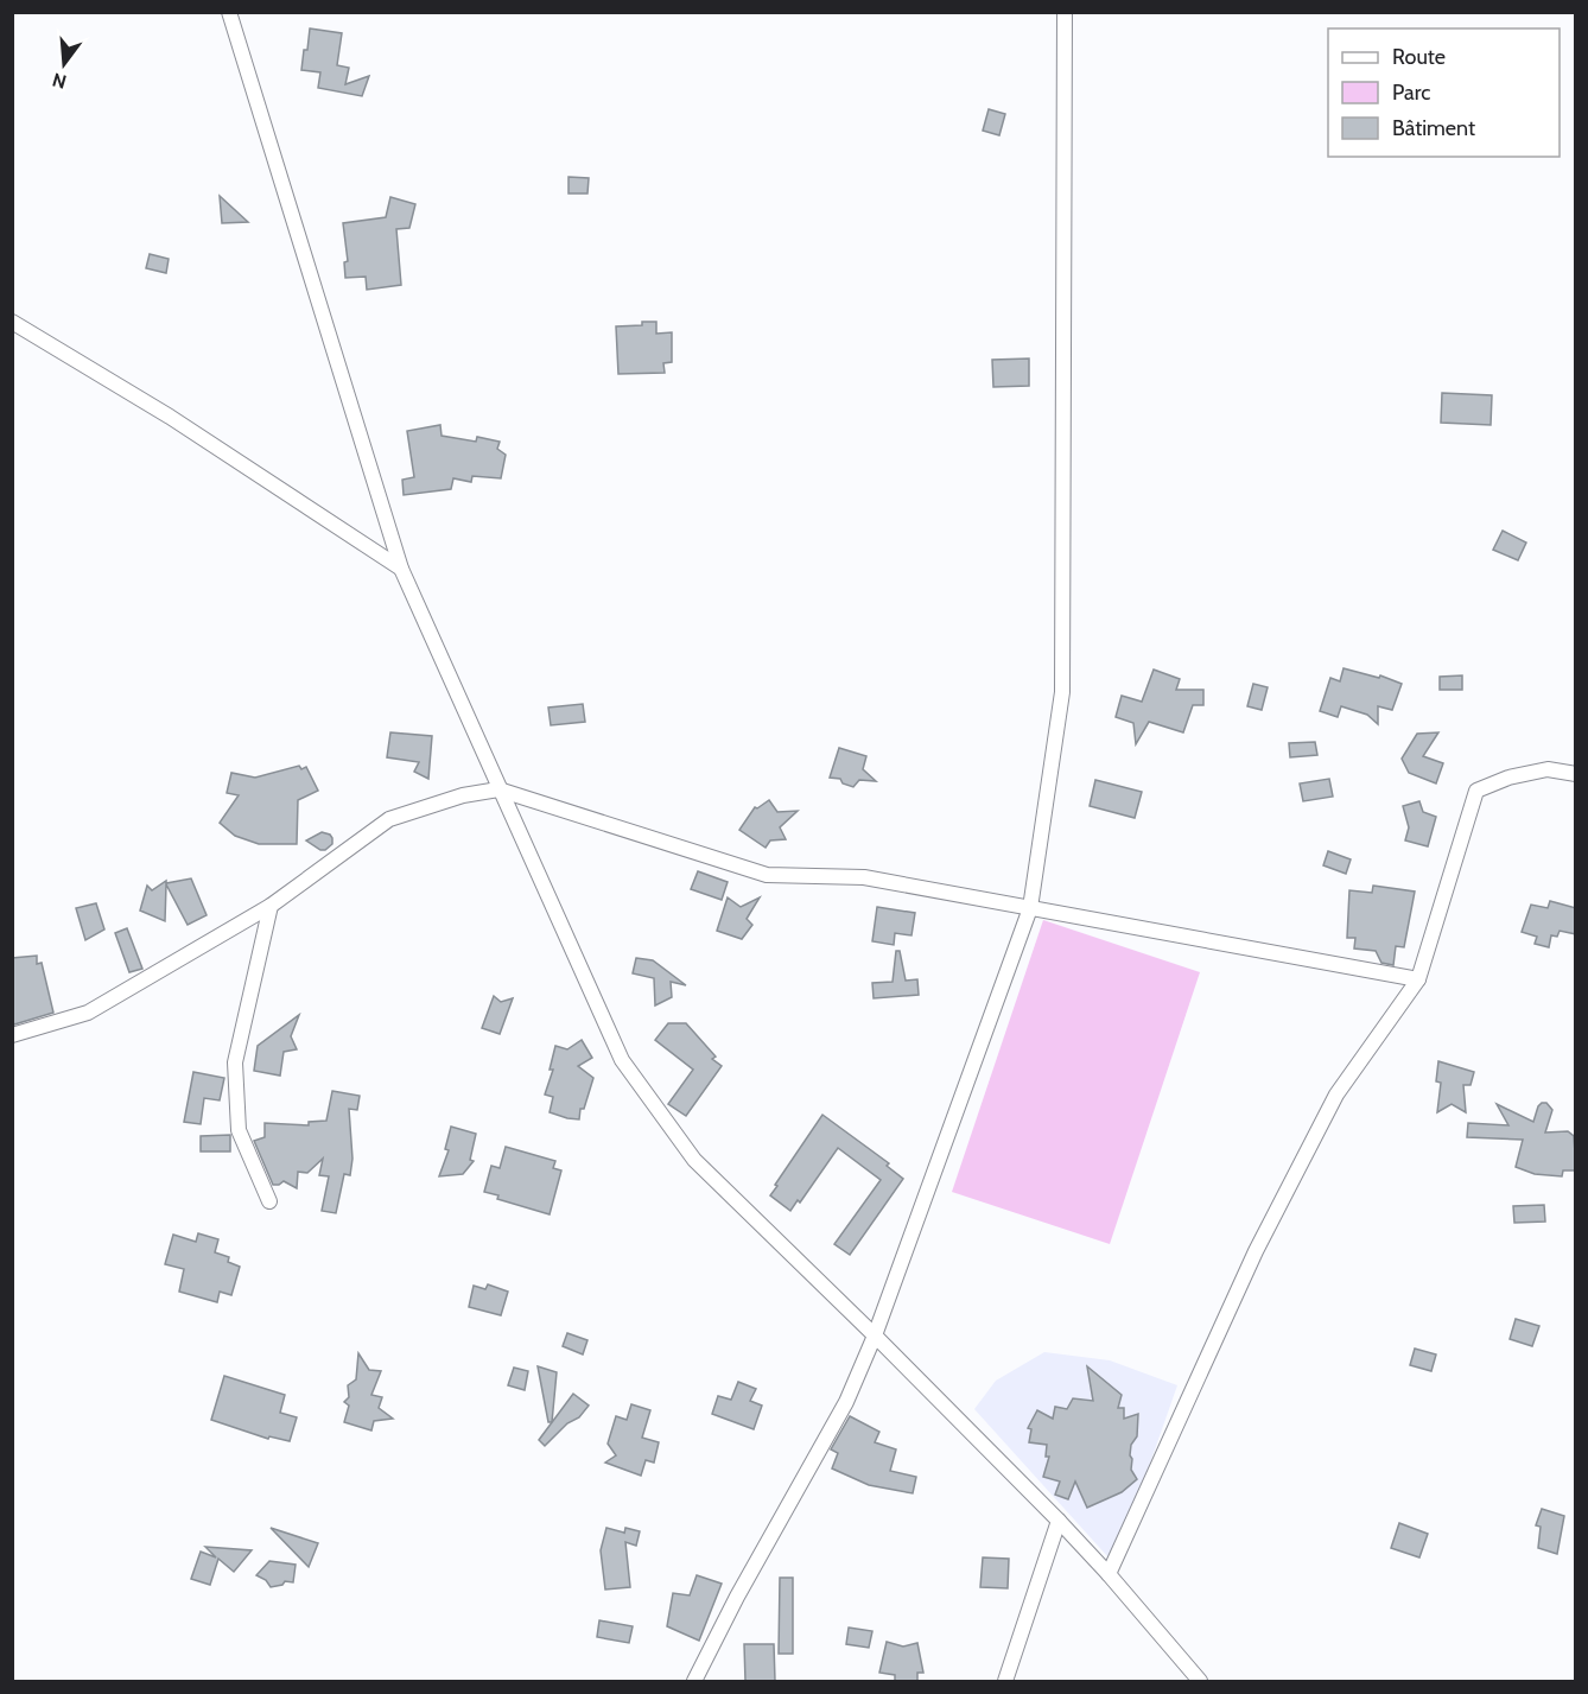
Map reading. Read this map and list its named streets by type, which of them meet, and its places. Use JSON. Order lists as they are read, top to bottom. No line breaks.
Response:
{"legend":["Route","Parc","Bâtiment"],"north":"bottom"}
